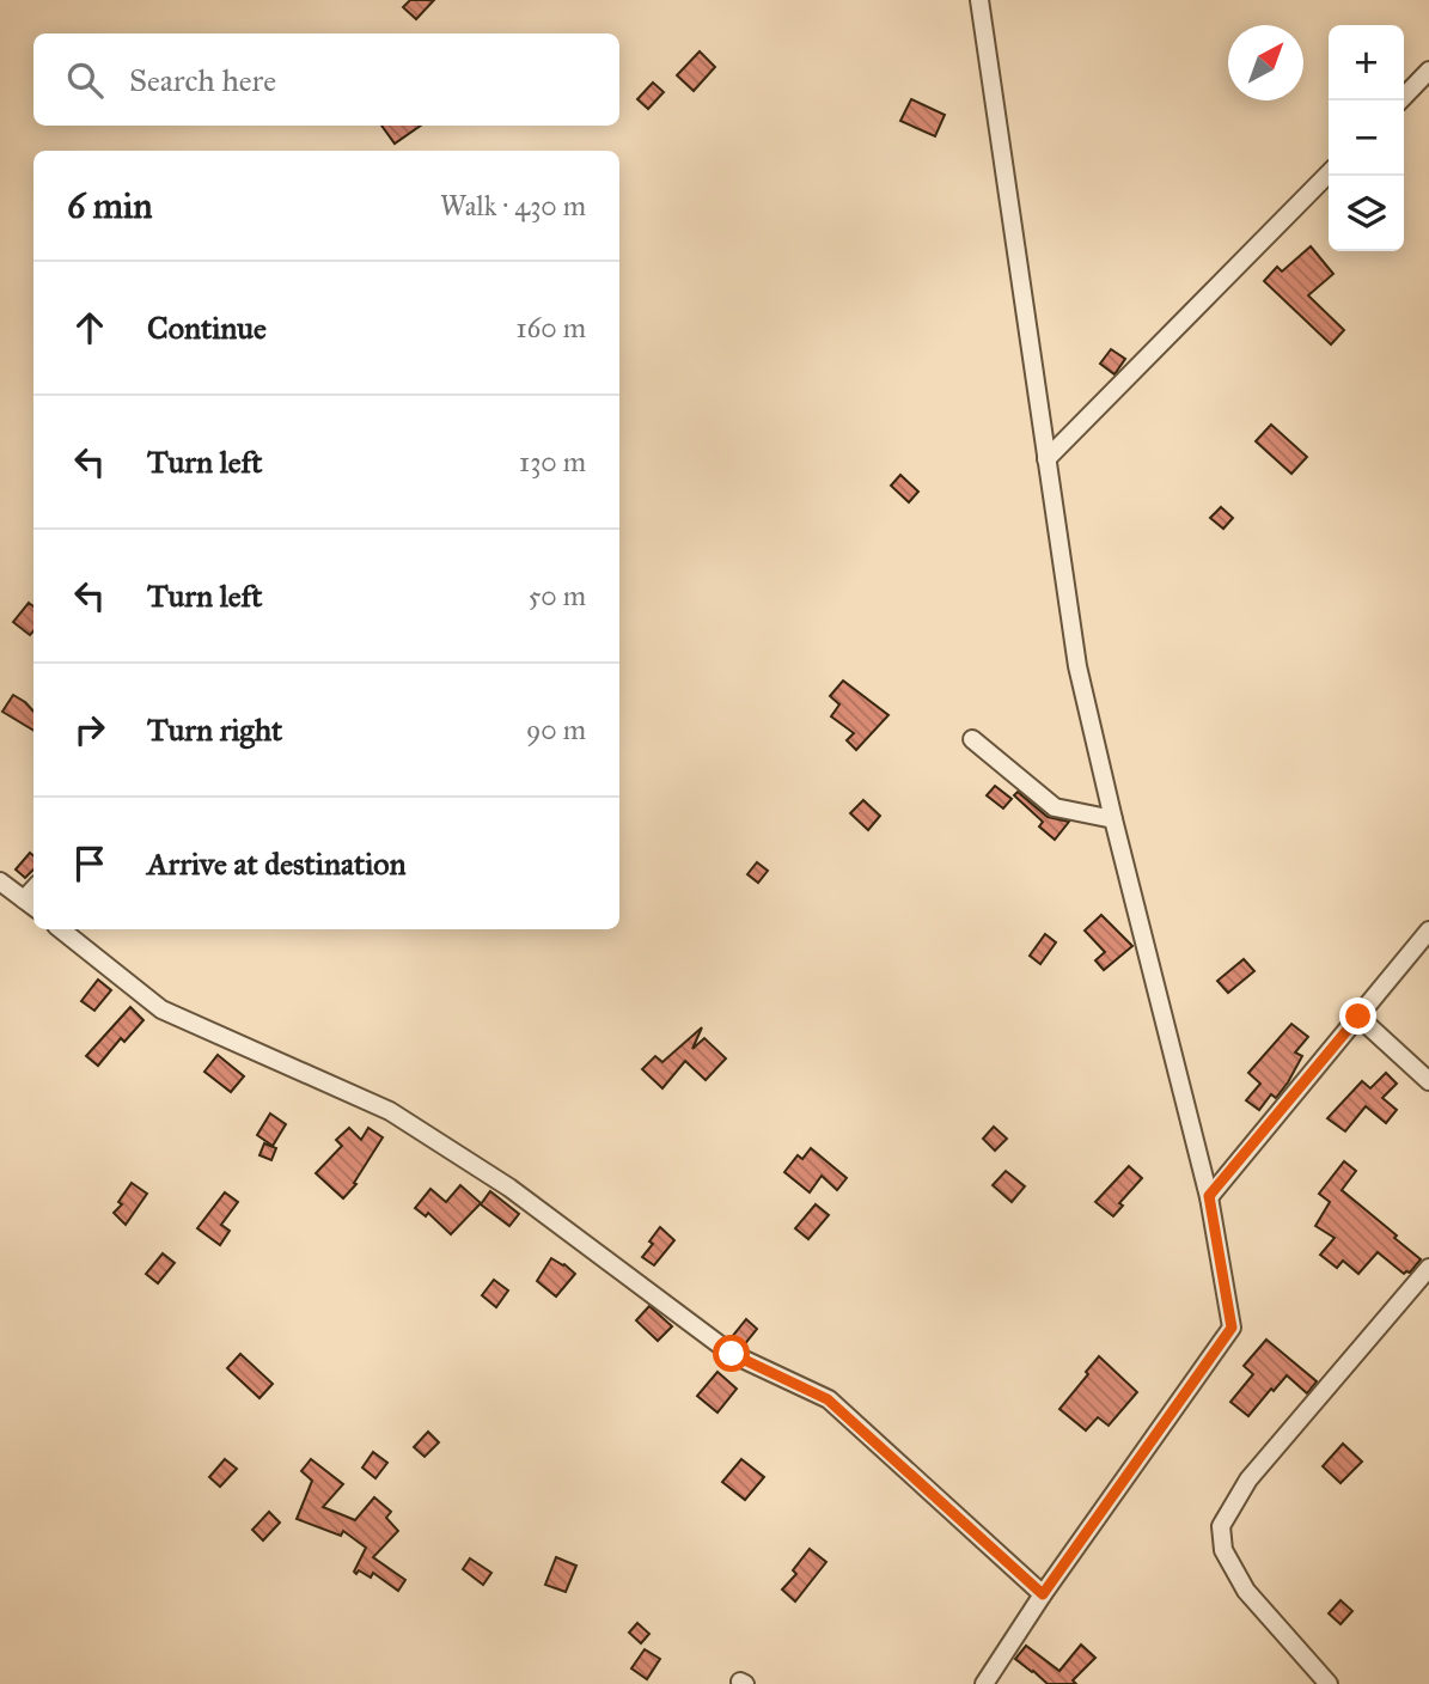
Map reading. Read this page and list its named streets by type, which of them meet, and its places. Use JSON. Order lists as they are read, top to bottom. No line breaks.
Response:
{"north":"top right","page":{"map_buttons":["+","−"],"search":"Search here","heading":["6 min","Walk · 430 m"],"list":[["Continue","160 m"],["Turn left","130 m"],["Turn left","50 m"],["Turn right","90 m"],"Arrive at destination"]}}
